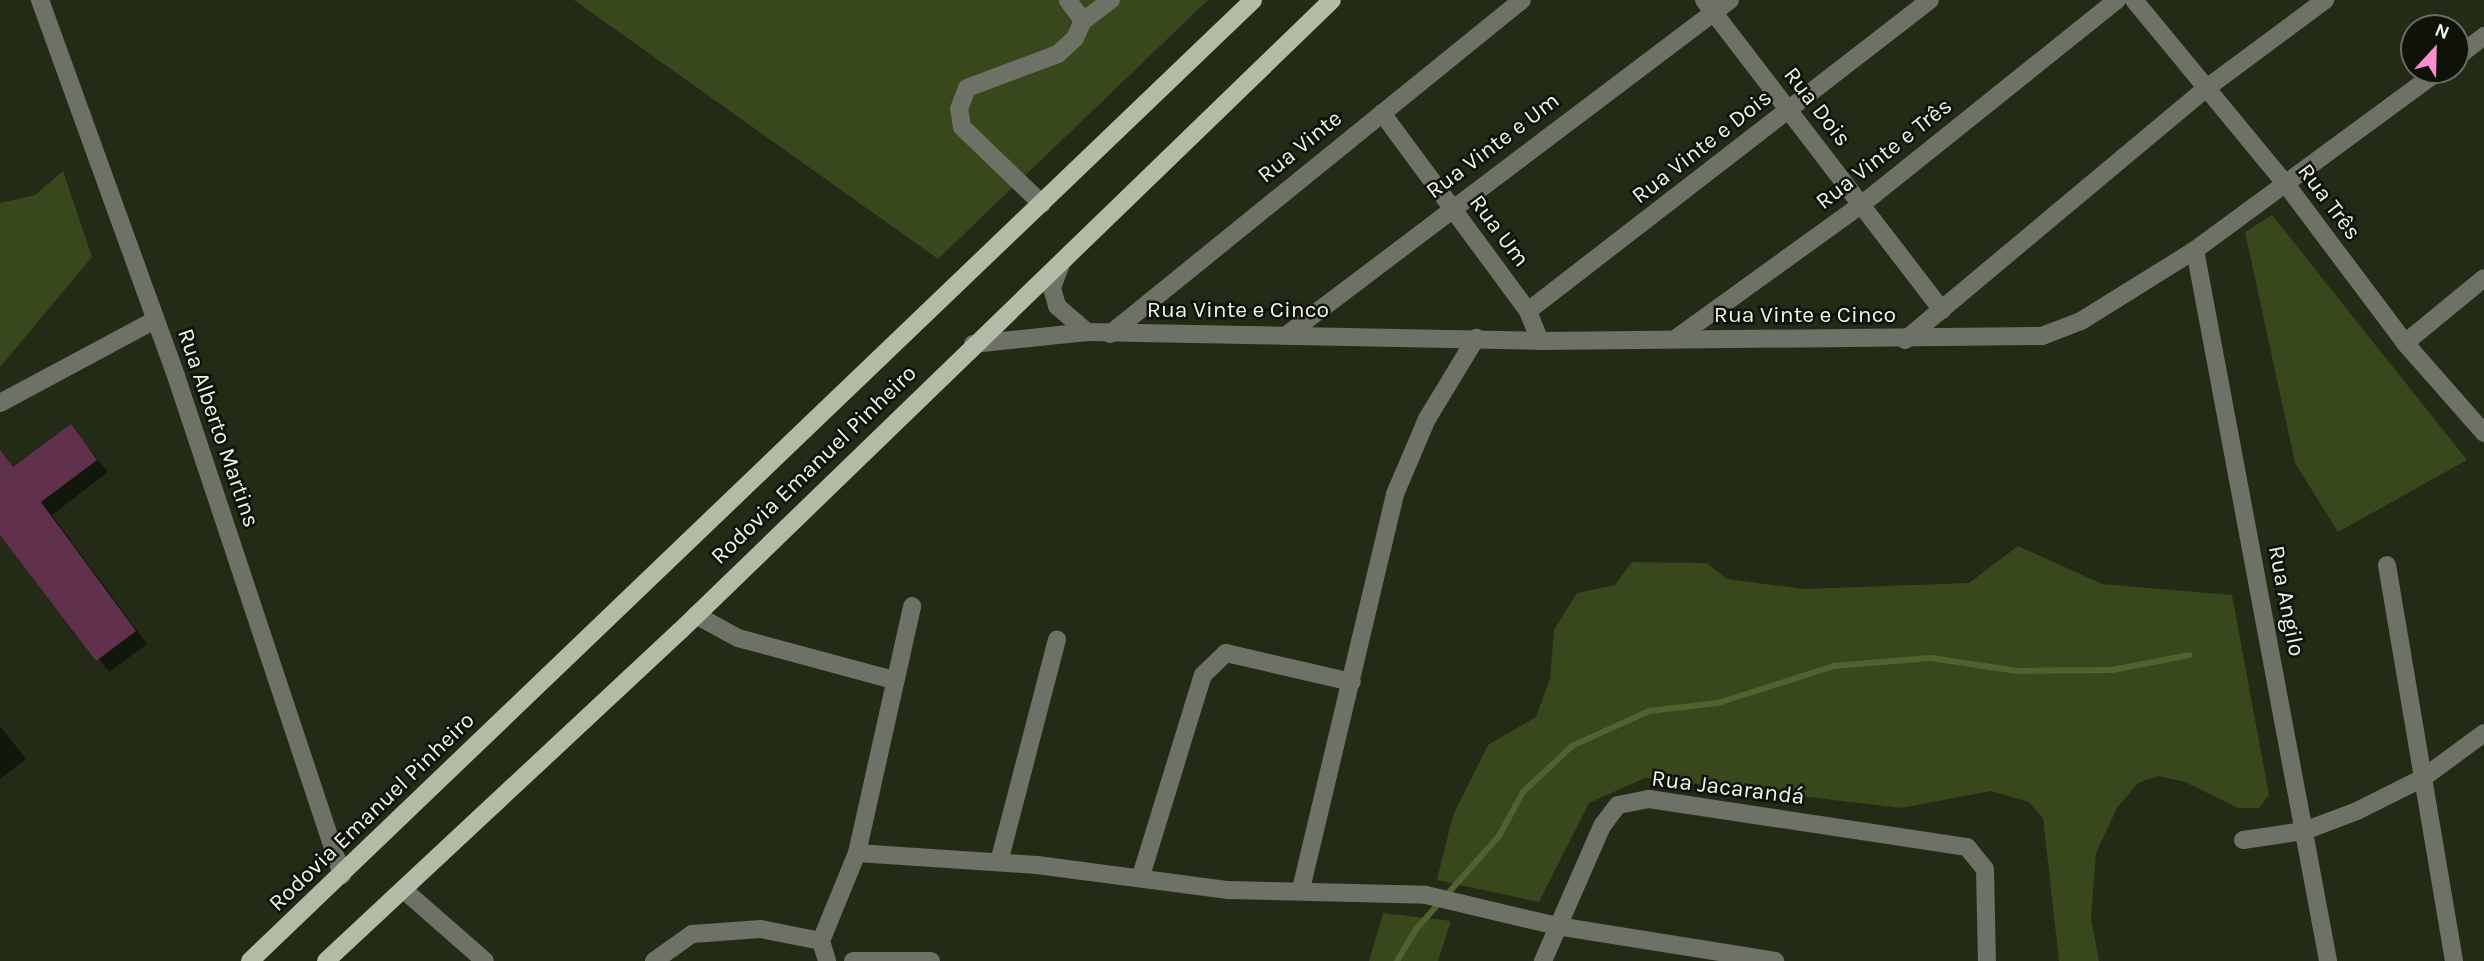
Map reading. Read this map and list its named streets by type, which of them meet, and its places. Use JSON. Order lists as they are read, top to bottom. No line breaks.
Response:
{"streets":{"main road":["Rodovia Emanuel Pinheiro"],"street":["Rua Dois","Rua Vinte e Um","Rua Vinte","Rua Vinte e Dois","Rua Vinte e Três","Rua Três","Rua Um","Rua Vinte e Cinco","Rua Alberto Martins","Rua Angilo","Rua Jacarandá"]},"crossings":[["Rua Dois","Rua Vinte e Um"],["Rua Dois","Rua Vinte e Dois"],["Rua Dois","Rua Vinte e Três"],["Rua Vinte e Um","Rua Um"],["Rua Vinte e Um","Rua Vinte e Cinco"],["Rua Vinte","Rua Um"],["Rua Vinte","Rua Vinte e Cinco"],["Rua Vinte e Dois","Rua Um"],["Rua Vinte e Três","Rua Vinte e Cinco"],["Rua Três","Rua Vinte e Cinco"],["Rua Vinte e Cinco","Rodovia Emanuel Pinheiro"],["Rua Vinte e Cinco","Rua Angilo"],["Rua Alberto Martins","Rodovia Emanuel Pinheiro"]],"north":"top"}
